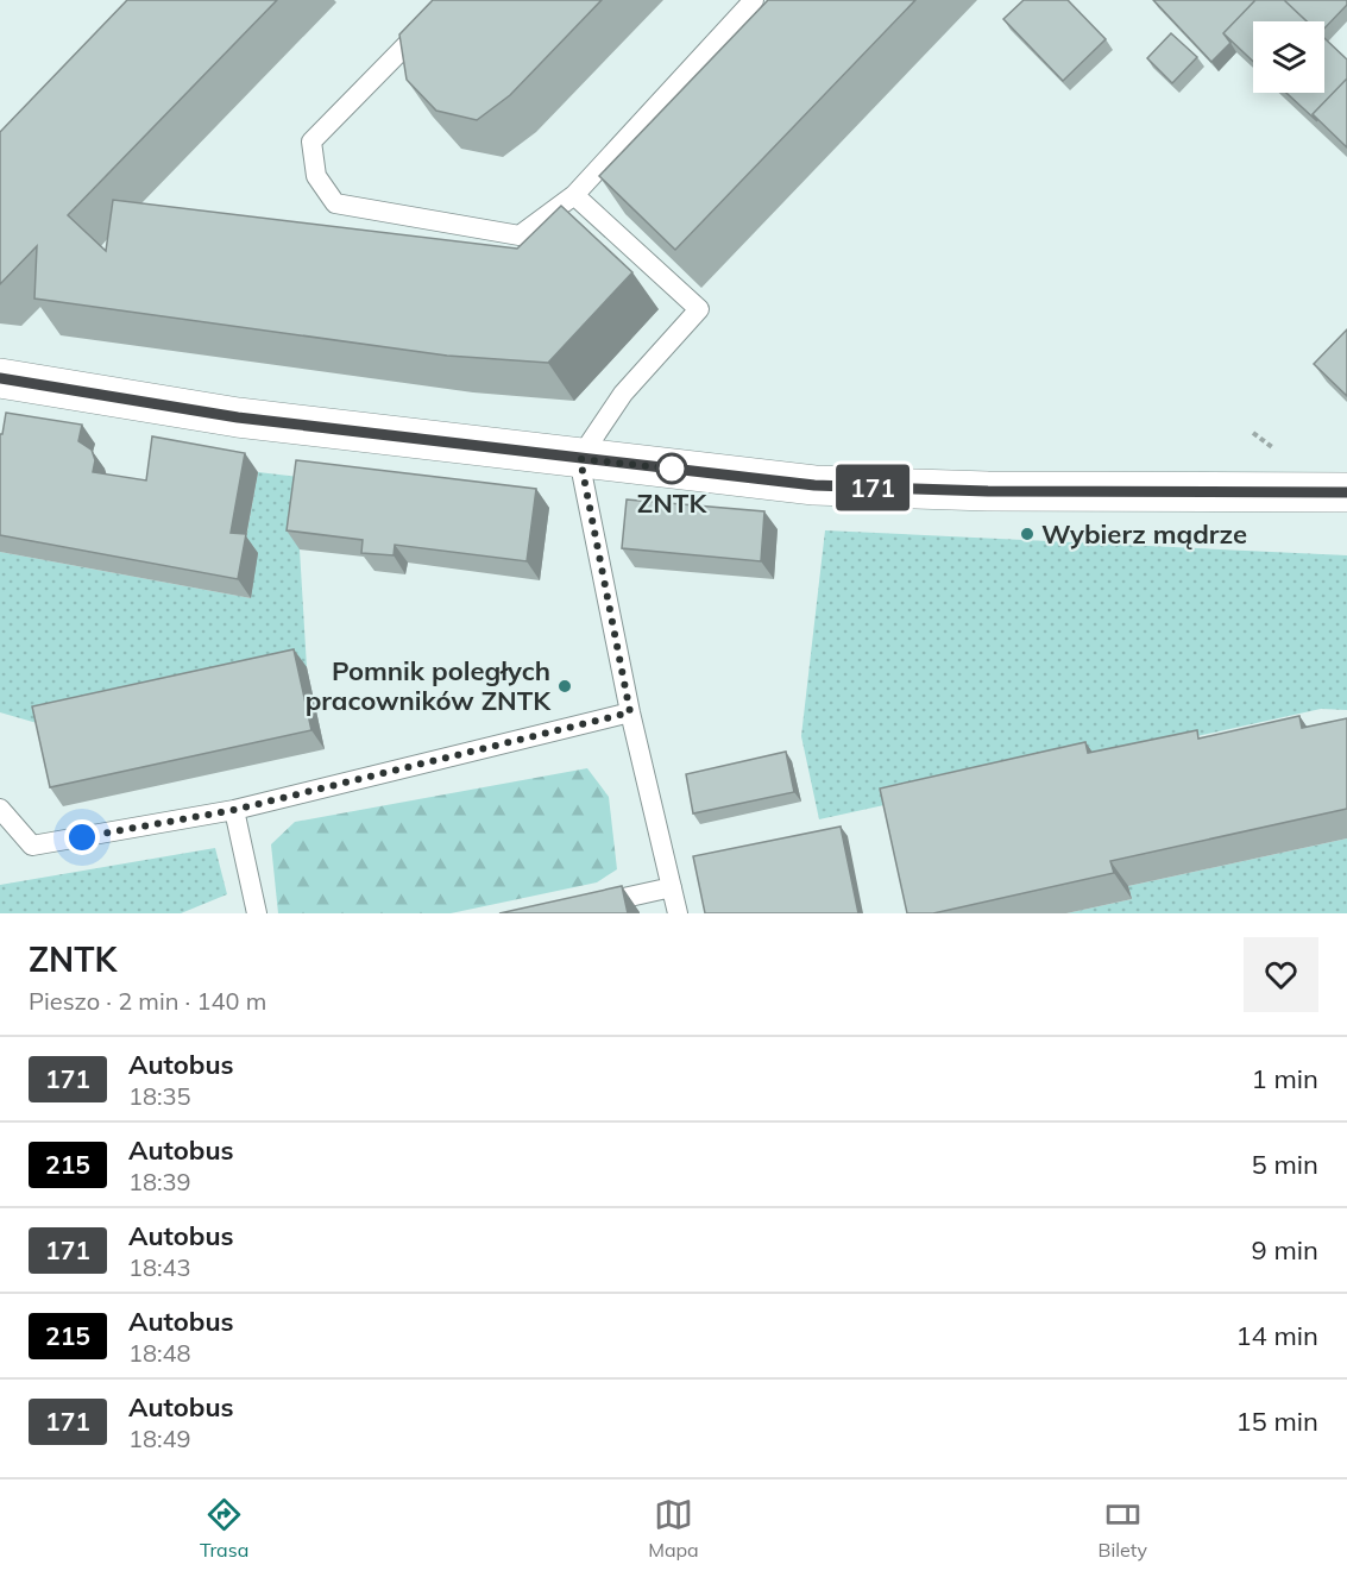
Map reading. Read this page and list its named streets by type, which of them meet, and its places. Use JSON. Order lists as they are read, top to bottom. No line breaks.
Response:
{"places":["ZNTK","Wybierz mądrze","Pomnik poległych pracowników ZNTK"],"lines":["bus line 171"],"page":{"on_map":"171","heading":["ZNTK","Pieszo · 2 min · 140 m"],"list":[{"mark":"171","name":"Autobus","note":"18:35","value":"1 min"},{"mark":"215","name":"Autobus","note":"18:39","value":"5 min"},{"mark":"171","name":"Autobus","note":"18:43","value":"9 min"},{"mark":"215","name":"Autobus","note":"18:48","value":"14 min"},{"mark":"171","name":"Autobus","note":"18:49","value":"15 min"}],"tabs":["Trasa","Mapa","Bilety"]}}
